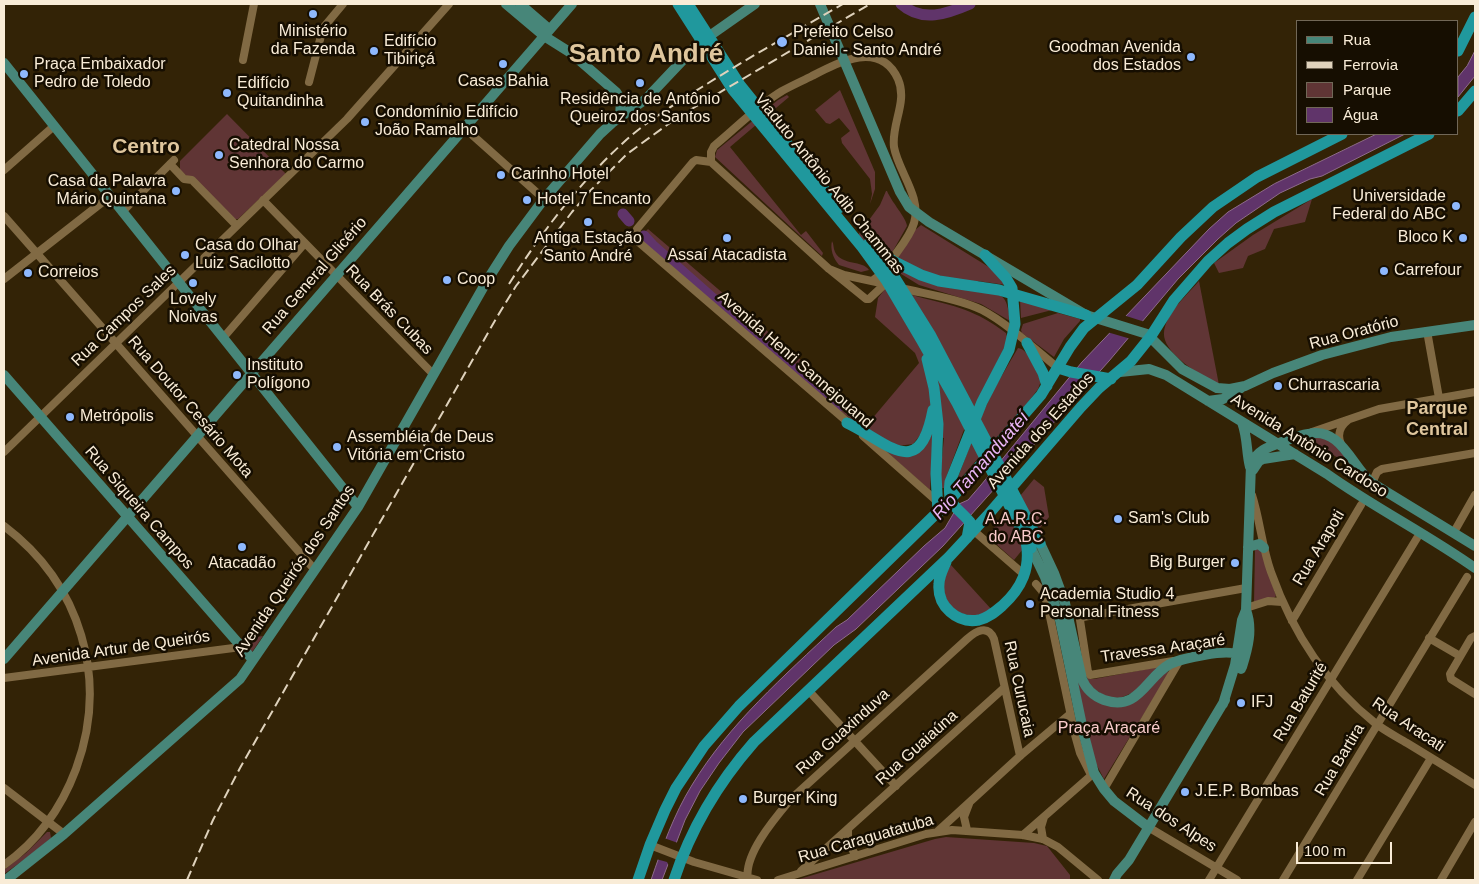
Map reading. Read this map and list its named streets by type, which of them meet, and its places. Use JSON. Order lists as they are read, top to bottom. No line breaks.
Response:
{"streets":{"highway":["Viaduto Antônio Adib Chammas","Avenida dos Estados"],"main road":["Rua General Glicério","Rua Oratório","Avenida Antônio Cardoso","Rua Siqueira Campos","Avenida Queirós dos Santos","Travessa Araçaré","Rua dos Alpes"],"street":["Rua Brás Cubas","Rua Campos Sales","Avenida Henri Sannejouand","Rua Doutor Cesário Mota","Rua Arapoti","Avenida Artur de Queirós","Rua Curucaia","Rua Baturité","Rua Aracati","Rua Guaxinduva","Rua Guaiaúna","Rua Bartira","Rua Caraguatatuba"]},"crossings":[["Viaduto Antônio Adib Chammas","Rua dos Alpes"],["Rua General Glicério","Rua Brás Cubas"],["Rua General Glicério","Rua Doutor Cesário Mota"],["Rua General Glicério","Rua Siqueira Campos"],["Rua Brás Cubas","Rua Campos Sales"],["Rua Brás Cubas","Avenida Queirós dos Santos"],["Rua Campos Sales","Rua Doutor Cesário Mota"],["Rua Campos Sales","Rua Siqueira Campos"],["Rua Oratório","Avenida Antônio Cardoso"],["Avenida Henri Sannejouand","Avenida dos Estados"],["Rua Doutor Cesário Mota","Avenida Queirós dos Santos"],["Avenida dos Estados","Avenida Antônio Cardoso"],["Rua Siqueira Campos","Avenida Queirós dos Santos"],["Rua Siqueira Campos","Avenida Artur de Queirós"],["Rua Arapoti","Rua Aracati"],["Rua Curucaia","Rua Guaxinduva"],["Rua Curucaia","Rua Guaiaúna"],["Rua Baturité","Rua Aracati"],["Rua Baturité","Rua dos Alpes"],["Rua Aracati","Rua Bartira"],["Rua Guaiaúna","Rua Caraguatatuba"]],"districts":["Santo André","Centro","Parque Central"],"water":["Rio Tamanduateí"],"parks":["A.A.R.C. do ABC","Praça Araçaré"],"places":["Ministério da Fazenda","Prefeito Celso Daniel - Santo André","Edifício Tibiriçá","Goodman Avenida dos Estados","Casas Bahia","Praça Embaixador Pedro de Toledo","Residência de Antônio Queiroz dos Santos","Edifício Quitandinha","Condomínio Edifício João Ramalho","Catedral Nossa Senhora do Carmo","Carinho Hotel","Casa da Palavra Mário Quintana","Hotel 7 Encanto","Universidade Federal do ABC","Antiga Estação Santo André","Assaí Atacadista","Bloco K","Casa do Olhar Luiz Sacilotto","Carrefour","Correios","Coop","Lovely Noivas","Instituto Polígono","Churrascaria","Metrópolis","Assembléia de Deus Vitória em Cristo","Sam's Club","Atacadão","Big Burger","Academia Studio 4 Personal Fitness","IFJ","J.E.P. Bombas","Burger King"],"legend":["Rua","Ferrovia","Parque","Água"],"scale_bar":"100 m"}
